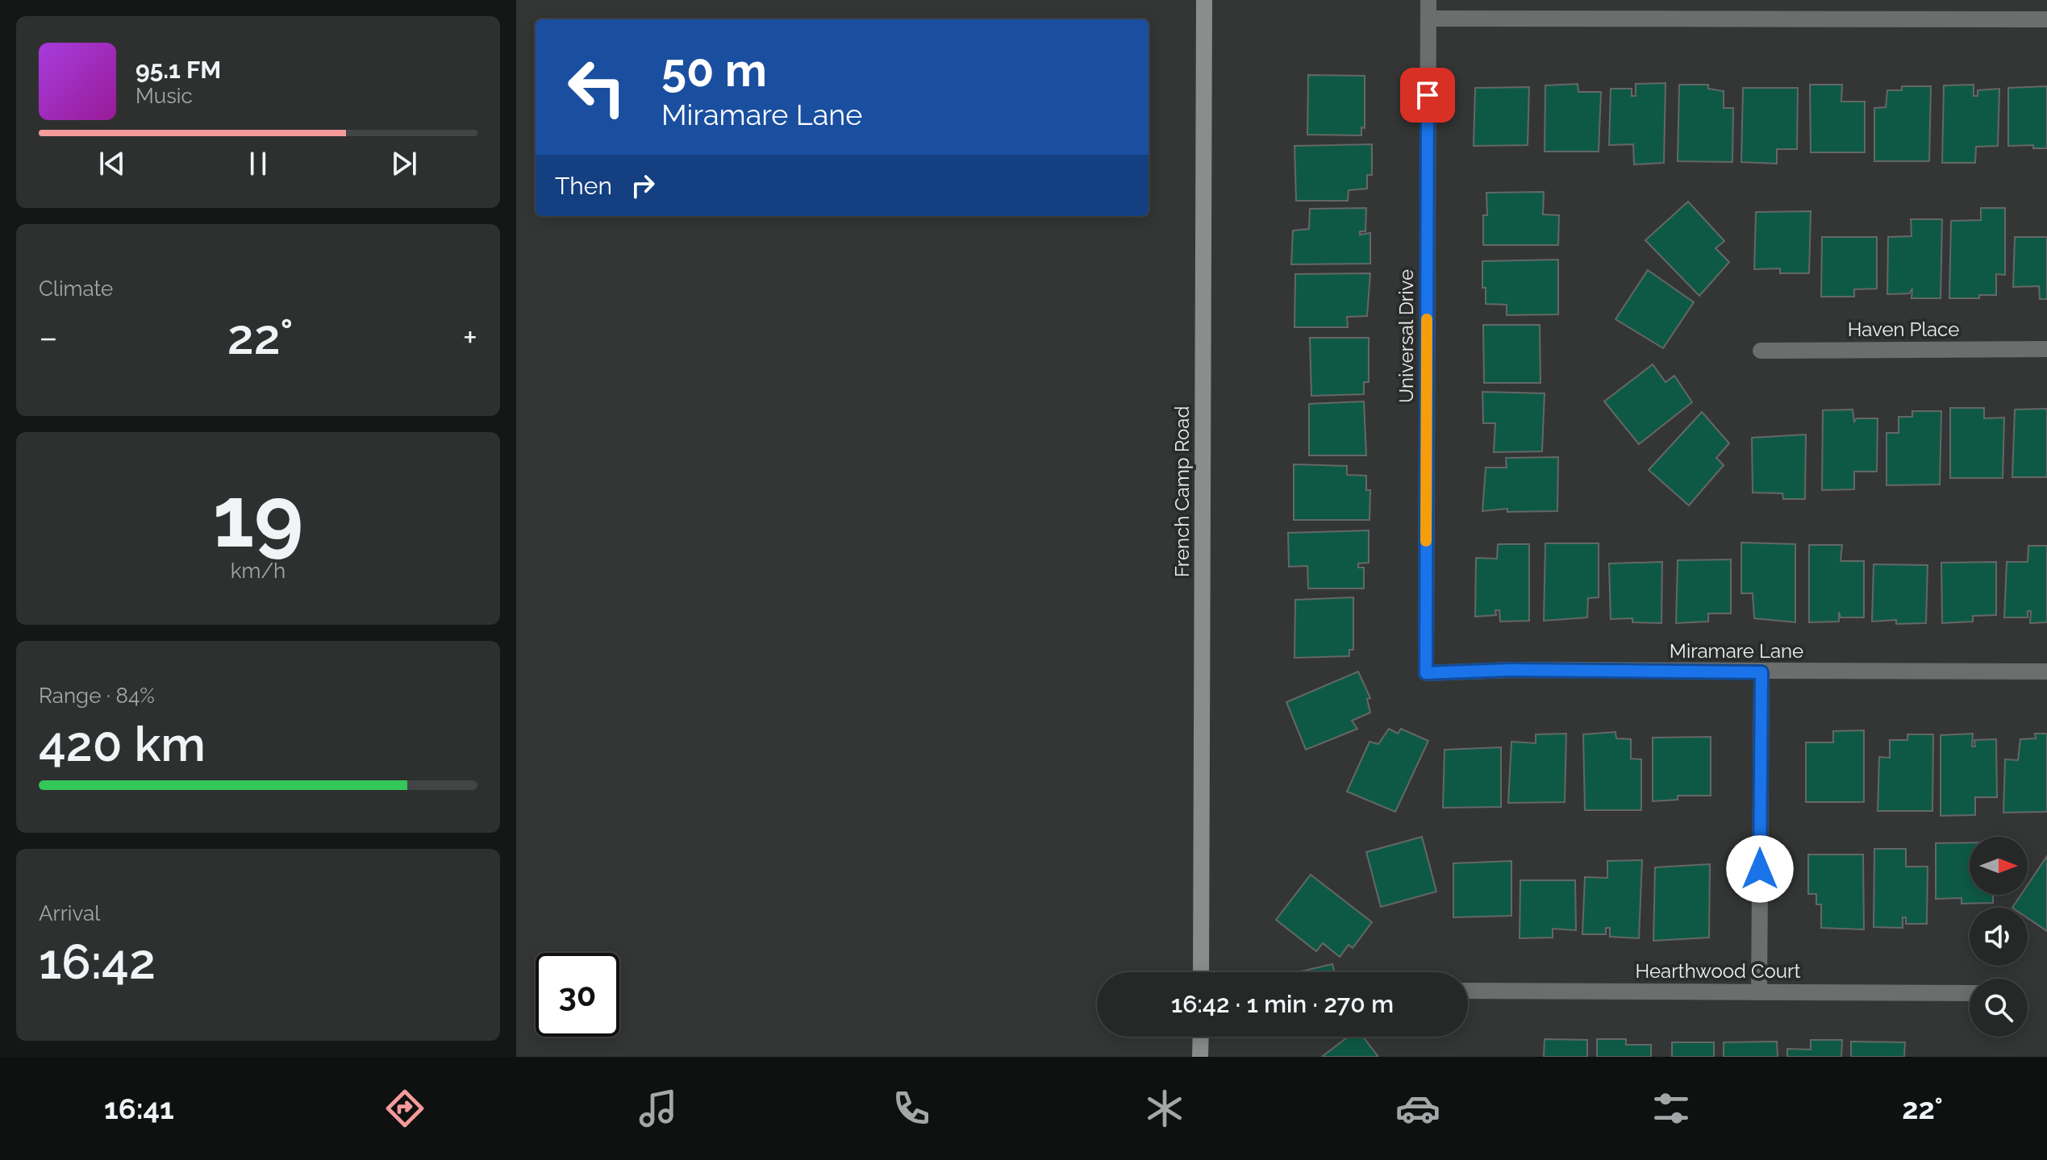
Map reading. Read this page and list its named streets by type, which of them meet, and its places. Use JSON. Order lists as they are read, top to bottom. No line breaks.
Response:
{"streets":{"street":["Haven Place","Universal Drive","French Camp Road","Miramare Lane","Hearthwood Court"]},"crossings":[["Universal Drive","Miramare Lane"]],"north":"right","page":{"turn":["50 m","Miramare Lane"],"song":["95.1 FM","Music"],"then":"Then","tile":["Climate",["19","km/h"],["Range · 84%","420 km"],["Arrival","16:42"]],"heat":["−","22°","+"],"limit":"30","trip":"16:42 · 1 min · 270 m","tabs":["16:41","22°"]}}
